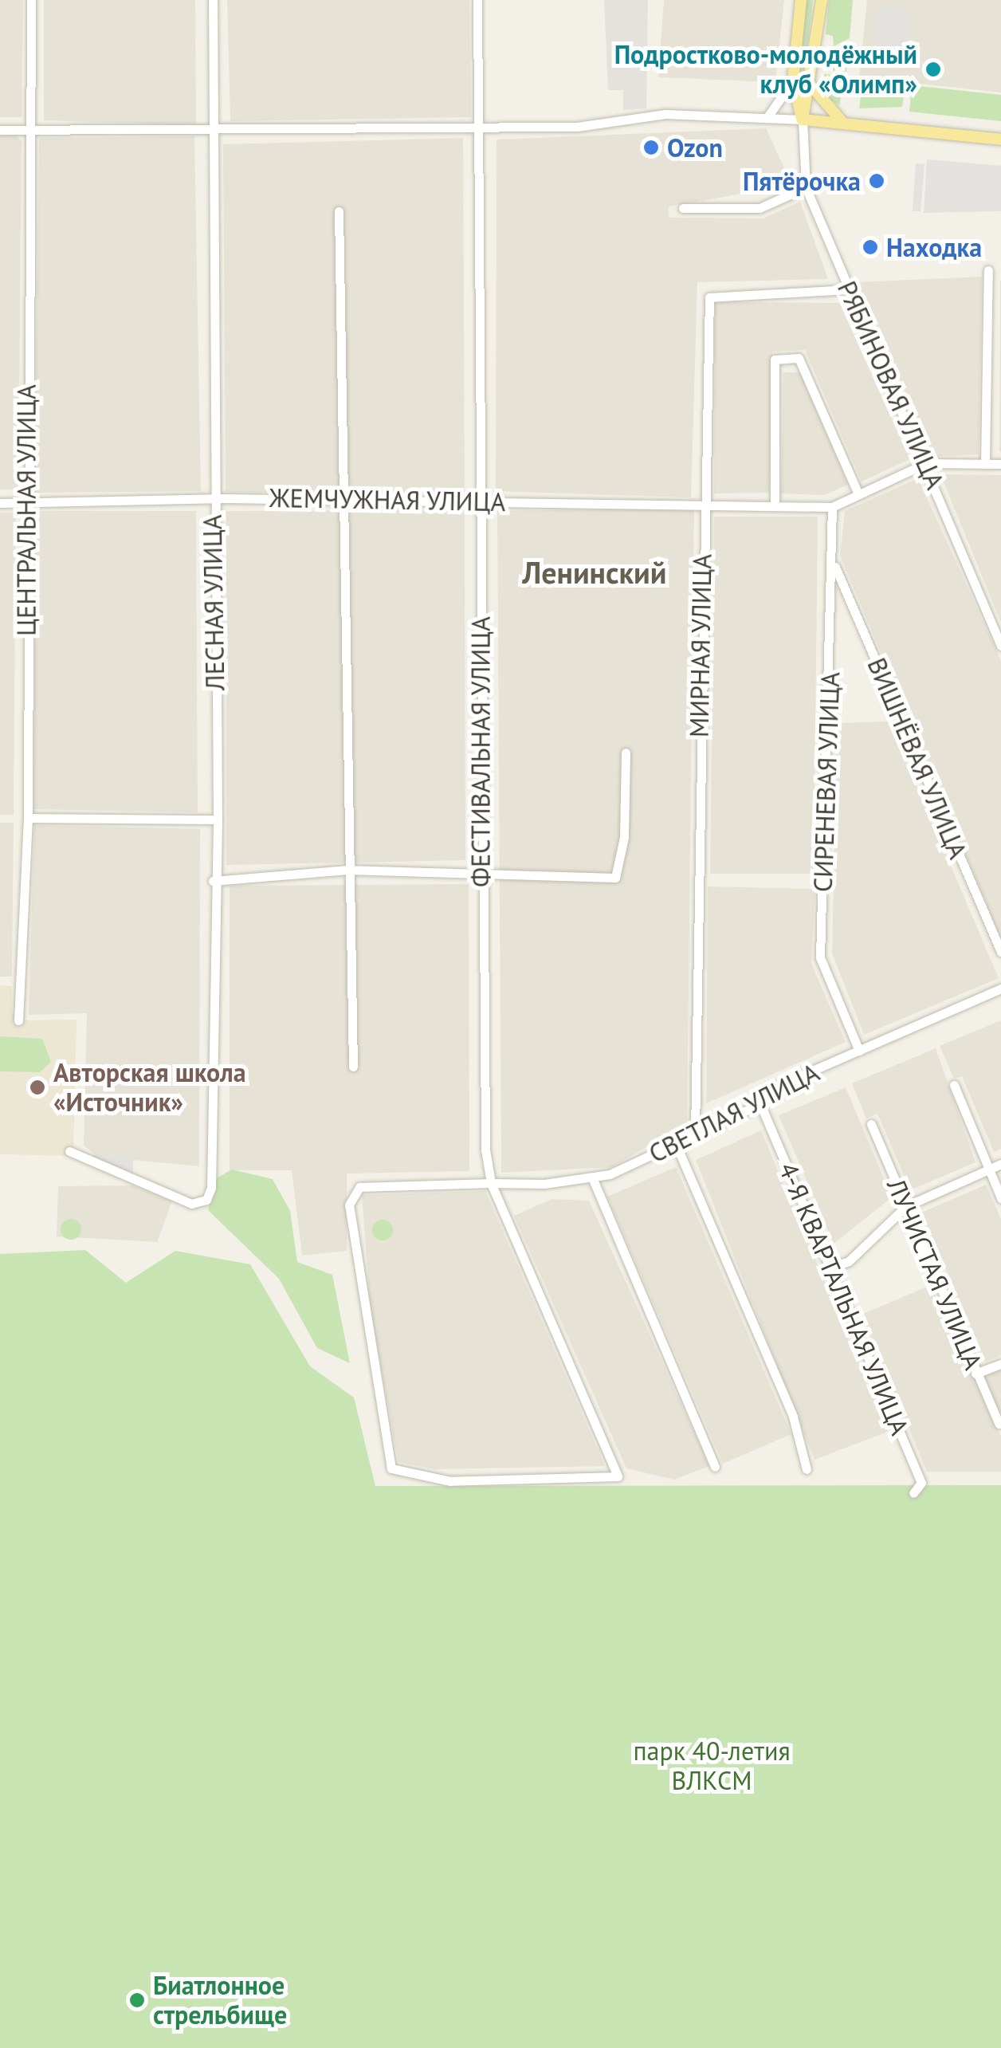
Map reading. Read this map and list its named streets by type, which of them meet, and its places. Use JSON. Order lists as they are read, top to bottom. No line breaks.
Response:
{"streets":{"street":["РЯБИНОВАЯ УЛИЦА","ЖЕМЧУЖНАЯ УЛИЦА","ЦЕНТРАЛЬНАЯ УЛИЦА","ЛЕСНАЯ УЛИЦА","МИРНАЯ УЛИЦА","ФЕСТИВАЛЬНАЯ УЛИЦА","ВИШНЁВАЯ УЛИЦА","СИРЕНЕВАЯ УЛИЦА","СВЕТЛАЯ УЛИЦА","ЛУЧИСТАЯ УЛИЦА","4-Я КВАРТАЛЬНАЯ УЛИЦА"]},"crossings":[["РЯБИНОВАЯ УЛИЦА","МИРНАЯ УЛИЦА"],["ЖЕМЧУЖНАЯ УЛИЦА","ЦЕНТРАЛЬНАЯ УЛИЦА"],["ЖЕМЧУЖНАЯ УЛИЦА","ЛЕСНАЯ УЛИЦА"],["ЖЕМЧУЖНАЯ УЛИЦА","МИРНАЯ УЛИЦА"],["ЖЕМЧУЖНАЯ УЛИЦА","ФЕСТИВАЛЬНАЯ УЛИЦА"],["ЖЕМЧУЖНАЯ УЛИЦА","СИРЕНЕВАЯ УЛИЦА"],["МИРНАЯ УЛИЦА","СВЕТЛАЯ УЛИЦА"],["ФЕСТИВАЛЬНАЯ УЛИЦА","СВЕТЛАЯ УЛИЦА"],["ВИШНЁВАЯ УЛИЦА","СИРЕНЕВАЯ УЛИЦА"],["СИРЕНЕВАЯ УЛИЦА","СВЕТЛАЯ УЛИЦА"],["СВЕТЛАЯ УЛИЦА","4-Я КВАРТАЛЬНАЯ УЛИЦА"]],"districts":["Ленинский"],"parks":["парк 40-летия ВЛКСМ"],"places":["Подростково-молодёжный клуб «Олимп»","Ozon","Пятёрочка","Находка","Авторская школа «Источник»","Биатлонное стрельбище"]}
